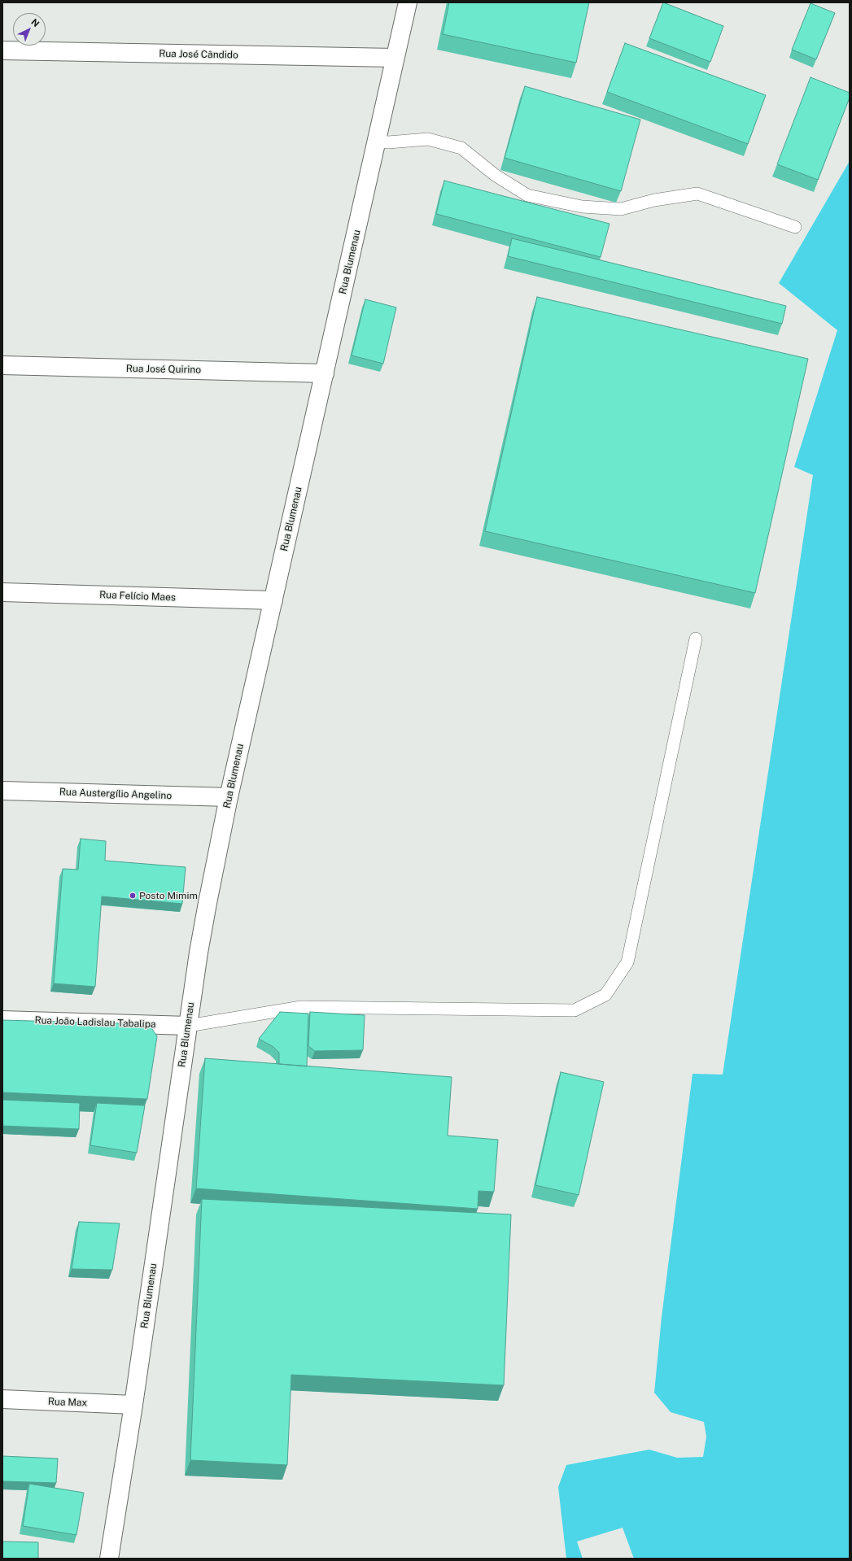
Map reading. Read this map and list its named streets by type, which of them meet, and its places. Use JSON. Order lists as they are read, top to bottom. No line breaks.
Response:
{"streets":{"main road":["Rua José Cândido","Rua Blumenau","Rua José Quirino","Rua Felício Maes","Rua Austergílio Angelino","Rua João Ladislau Tabalipa","Rua Max"]},"crossings":[["Rua José Cândido","Rua Blumenau"],["Rua Blumenau","Rua José Quirino"],["Rua Blumenau","Rua Felício Maes"],["Rua Blumenau","Rua Austergílio Angelino"],["Rua Blumenau","Rua João Ladislau Tabalipa"],["Rua Blumenau","Rua Max"]],"places":["Posto Mimim"],"north":"top right"}
